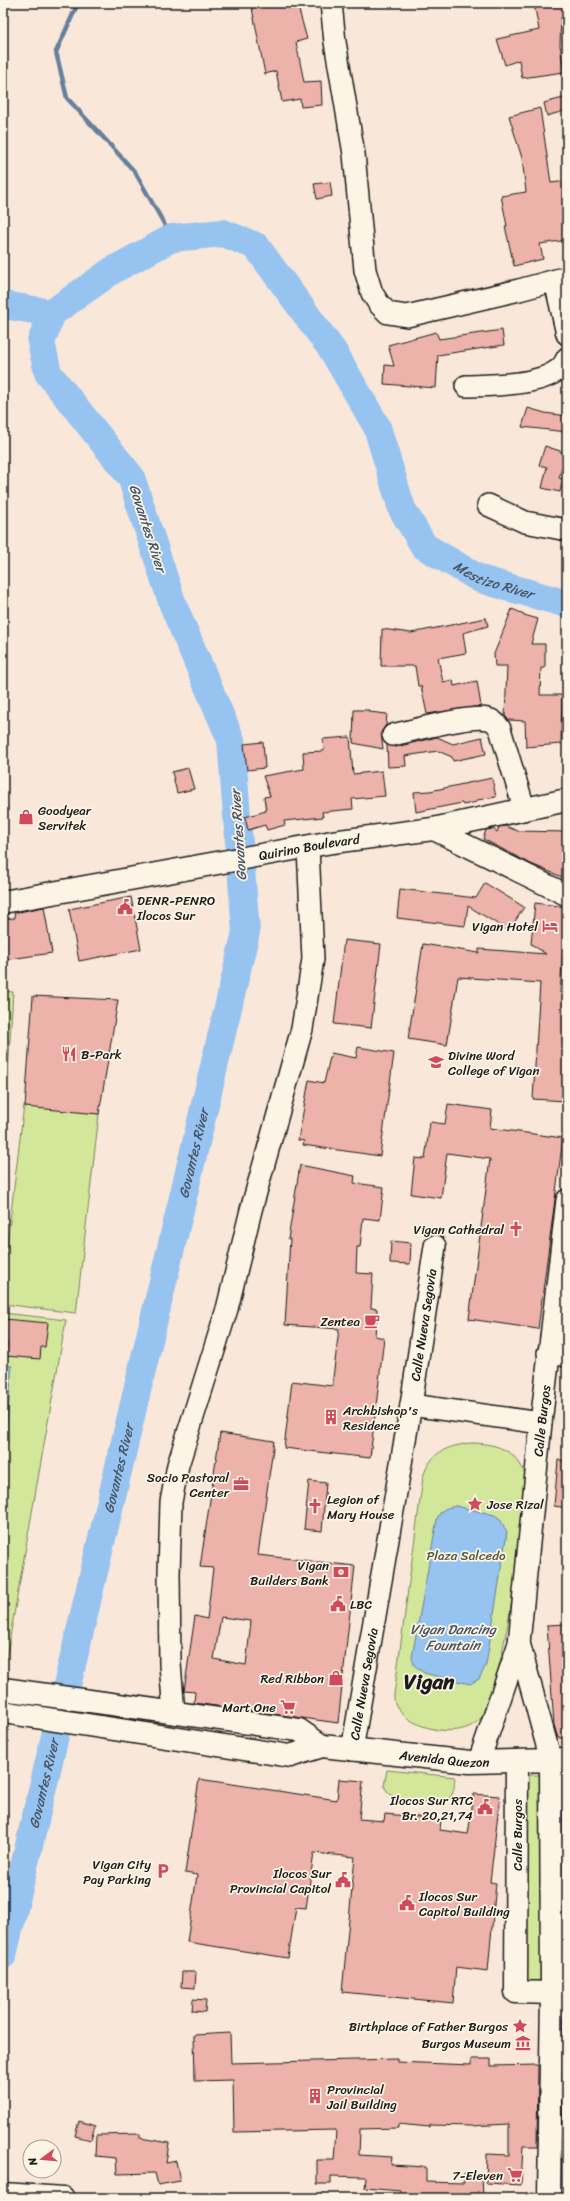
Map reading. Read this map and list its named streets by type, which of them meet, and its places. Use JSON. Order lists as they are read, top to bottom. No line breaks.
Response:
{"streets":{"main road":["Quirino Boulevard","Calle Burgos","Avenida Quezon"],"street":["Calle Nueva Segovia"]},"crossings":[["Calle Nueva Segovia","Avenida Quezon"],["Calle Burgos","Avenida Quezon"]],"districts":["Vigan"],"water":["Govantes River","Mestizo River","Vigan Dancing Fountain"],"parks":["Plaza Salcedo"],"places":{"shop":["Goodyear Servitek","Red Ribbon"],"public building":["DENR-PENRO Ilocos Sur","LBC","Ilocos Sur RTC Br. 20,21,74","Ilocos Sur Provincial Capitol","Ilocos Sur Capitol Building"],"hotel":["Vigan Hotel"],"restaurant":["B-Park"],"school or university":["Divine Word College of Vigan"],"church":["Vigan Cathedral","Legion of Mary House"],"cafe":["Zentea"],"building":["Archbishop's Residence","Provincial Jail Building"],"office":["Socio Pastoral Center"],"place":["Jose Rizal","Birthplace of Father Burgos"],"bank":["Vigan Builders Bank"],"supermarket":["Mart One","7-Eleven"],"parking":["Vigan City Pay Parking"],"museum":["Burgos Museum"]},"north":"left"}
